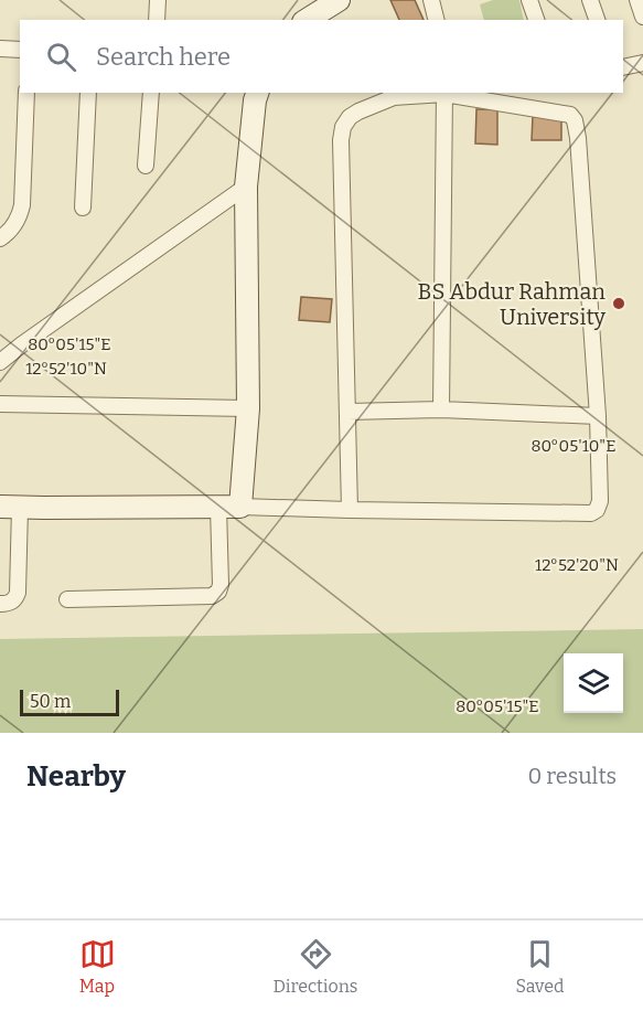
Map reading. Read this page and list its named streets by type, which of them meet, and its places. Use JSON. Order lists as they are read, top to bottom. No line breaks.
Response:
{"places":["BS Abdur Rahman University"],"scale_bar":"50 m","page":{"search":"Search here","scale":"50 m","heading":["Nearby","0 results"],"nav":["Map","Directions","Saved"]},"coordinates":["80°05'15\"E","12°52'10\"N","80°05'10\"E","12°52'20\"N"]}
